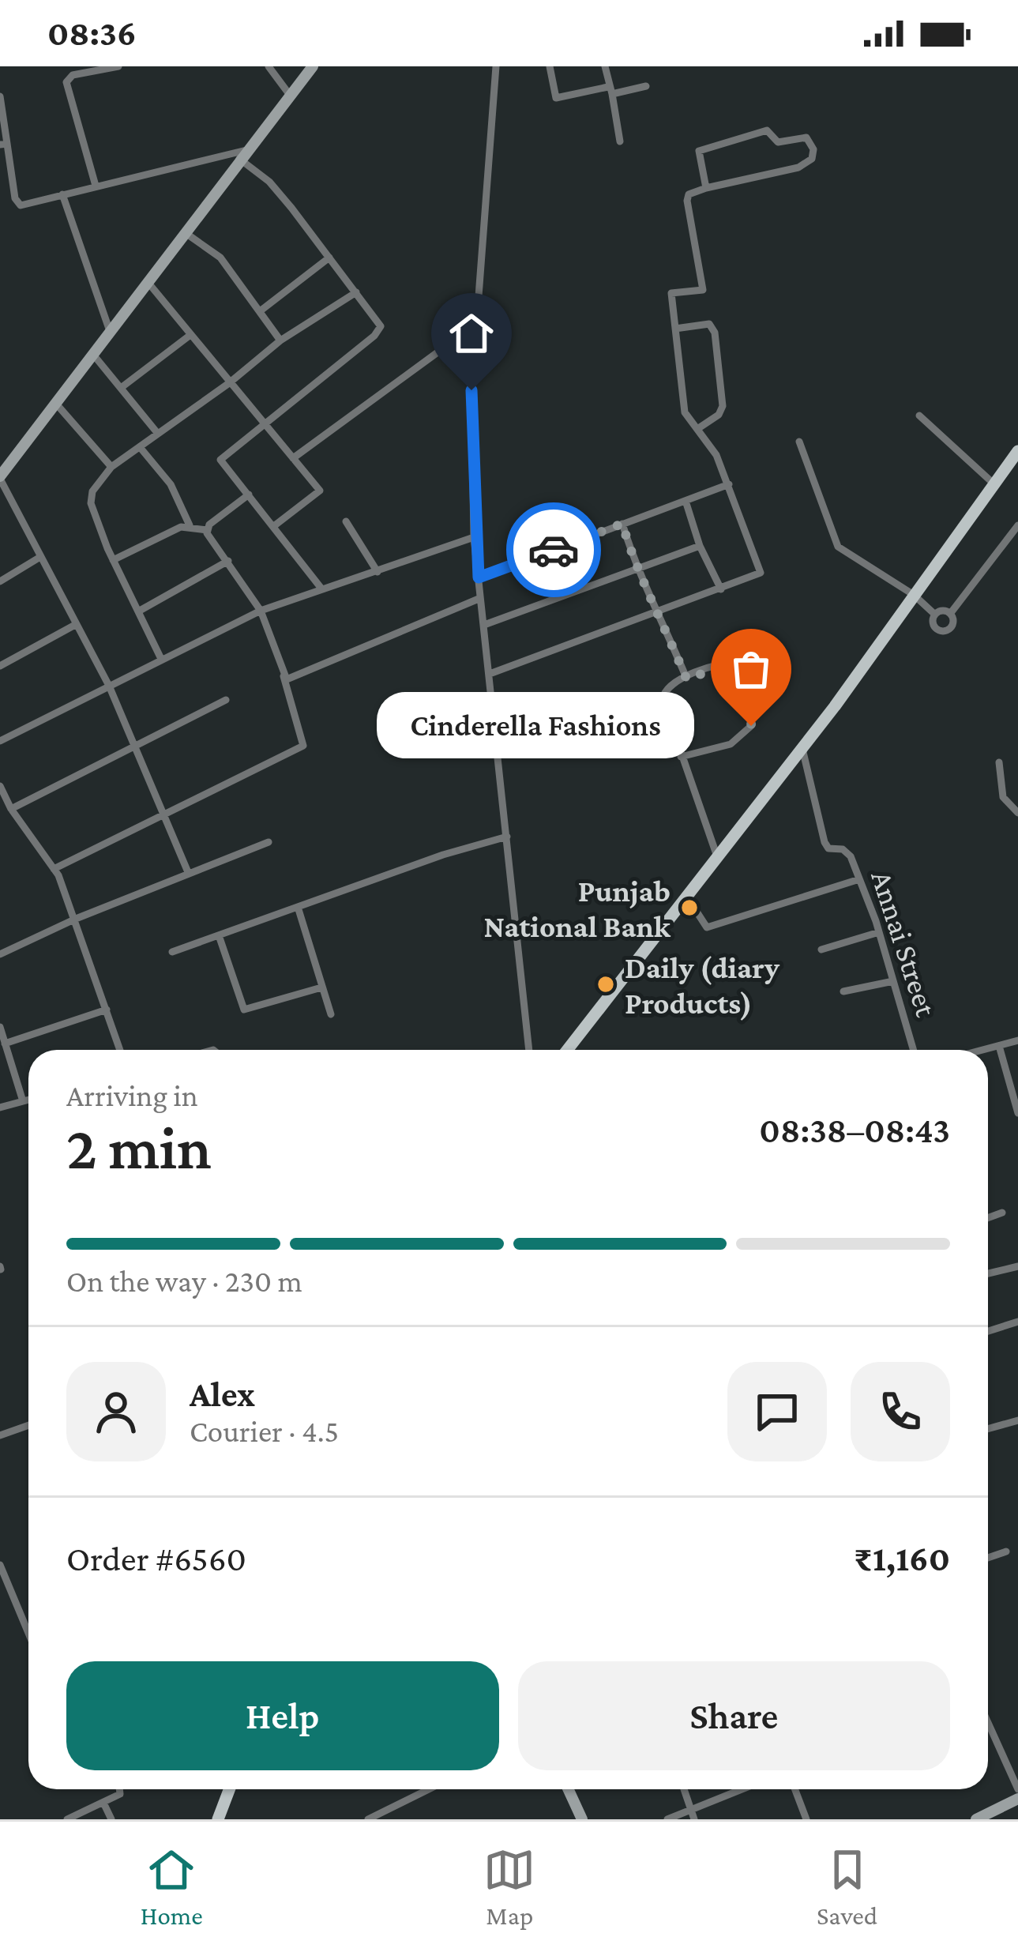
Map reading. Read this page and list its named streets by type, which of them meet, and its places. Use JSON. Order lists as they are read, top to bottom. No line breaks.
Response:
{"streets":{"street":["Annai Street"]},"places":["Cinderella Fashions","Punjab National Bank","Daily (diary Products)"],"page":{"status":"08:36","bubble":"Cinderella Fashions","heading":["2 min","Arriving in","08:38–08:43"],"panel":["Alex","Courier · 4.5","Order #6560","₹1,160"],"bar":"On the way · 230 m","buttons":["Help","Share"],"tabs":["Home","Map","Saved"]}}
